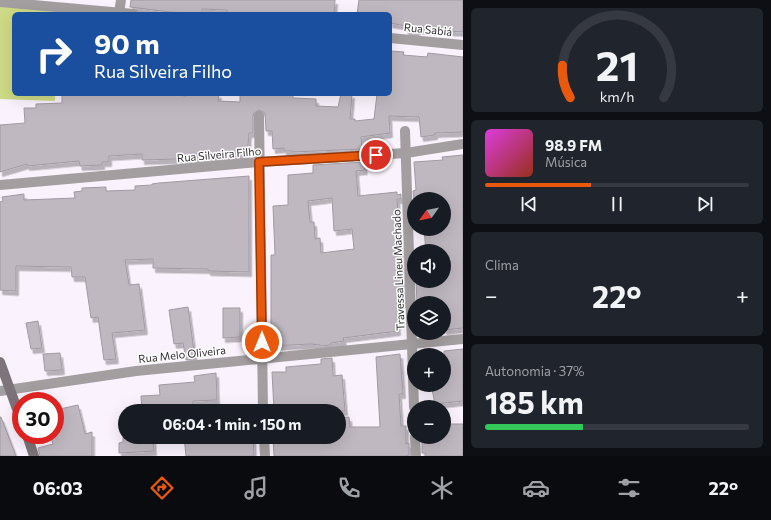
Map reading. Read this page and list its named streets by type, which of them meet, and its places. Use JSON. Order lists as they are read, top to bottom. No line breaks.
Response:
{"streets":{"street":["Rua Sabiá","Rua Silveira Filho","Travessa Lineu Machado","Rua Melo Oliveira"]},"crossings":[["Rua Silveira Filho","Travessa Lineu Machado"],["Travessa Lineu Machado","Rua Melo Oliveira"]],"north":"bottom left","page":{"turn":["90 m","Rua Silveira Filho"],"song":["98.9 FM","Música"],"map_buttons":["+","−"],"tile":["Clima",["Autonomia · 37%","185 km"]],"heat":["−","22°","+"],"limit":"30","trip":"06:04 · 1 min · 150 m","tabs":["06:03","22°"],"gauge":["21","km/h"]}}
